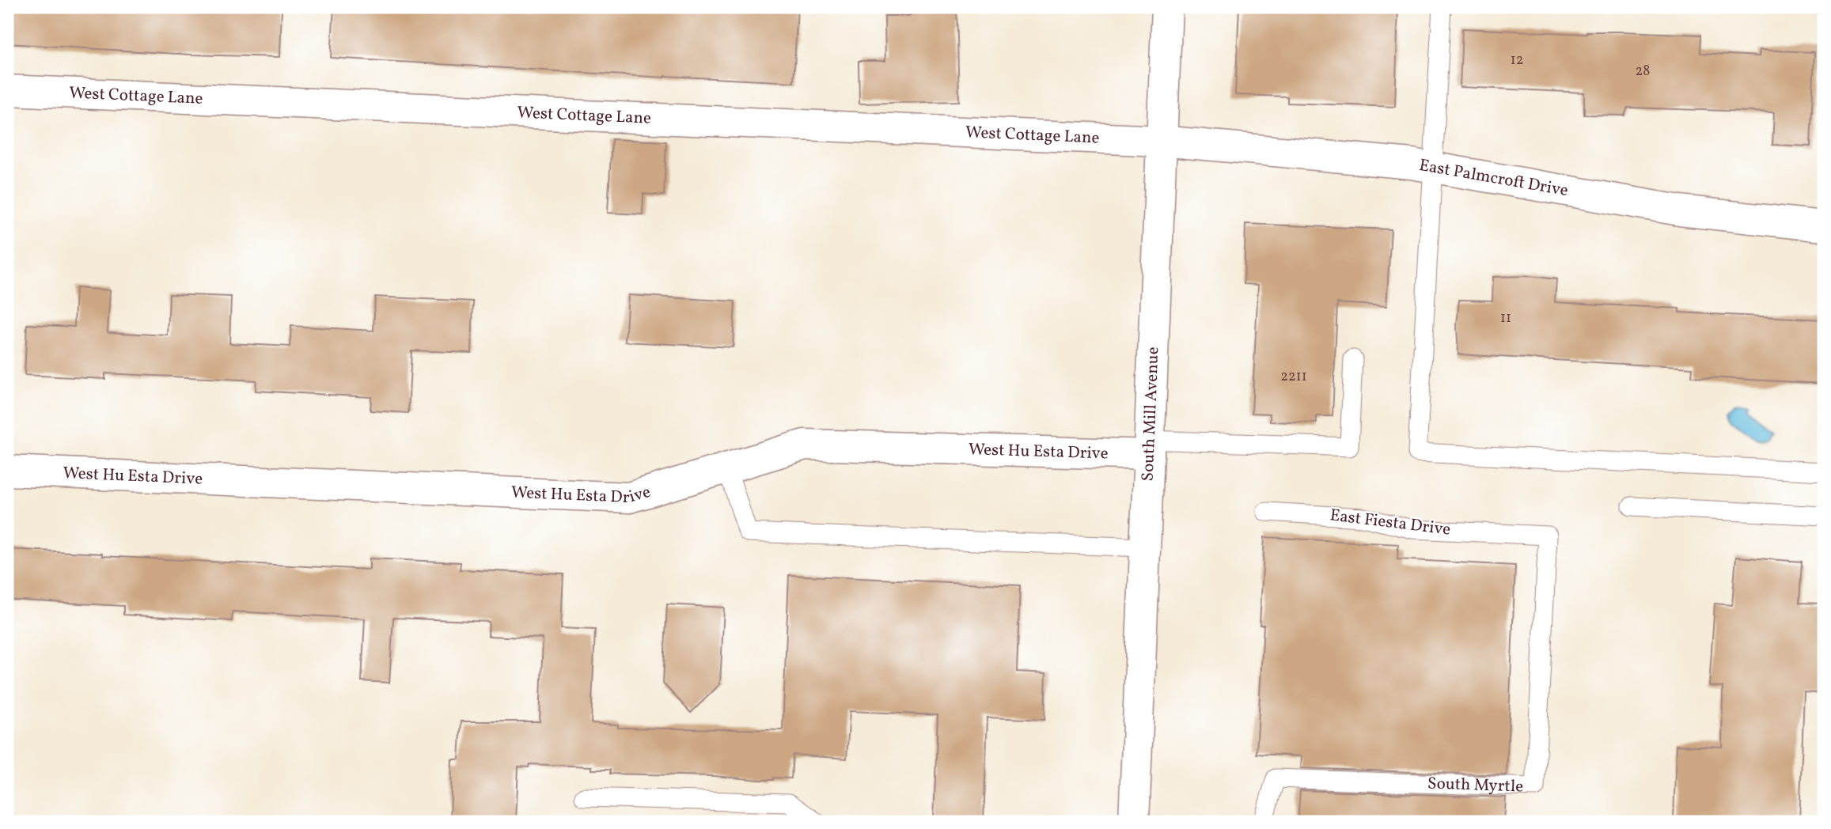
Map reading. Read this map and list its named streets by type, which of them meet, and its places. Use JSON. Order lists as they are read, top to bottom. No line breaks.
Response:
{"streets":{"street":["West Cottage Lane","East Palmcroft Drive","South Mill Avenue","West Hu Esta Drive"],"lane":["East Fiesta Drive","South Myrtle"]},"crossings":[["West Cottage Lane","East Palmcroft Drive"],["West Cottage Lane","South Mill Avenue"],["East Palmcroft Drive","South Mill Avenue"],["South Mill Avenue","West Hu Esta Drive"],["East Fiesta Drive","South Myrtle"]],"house_numbers":["12","28","11","2211"]}
